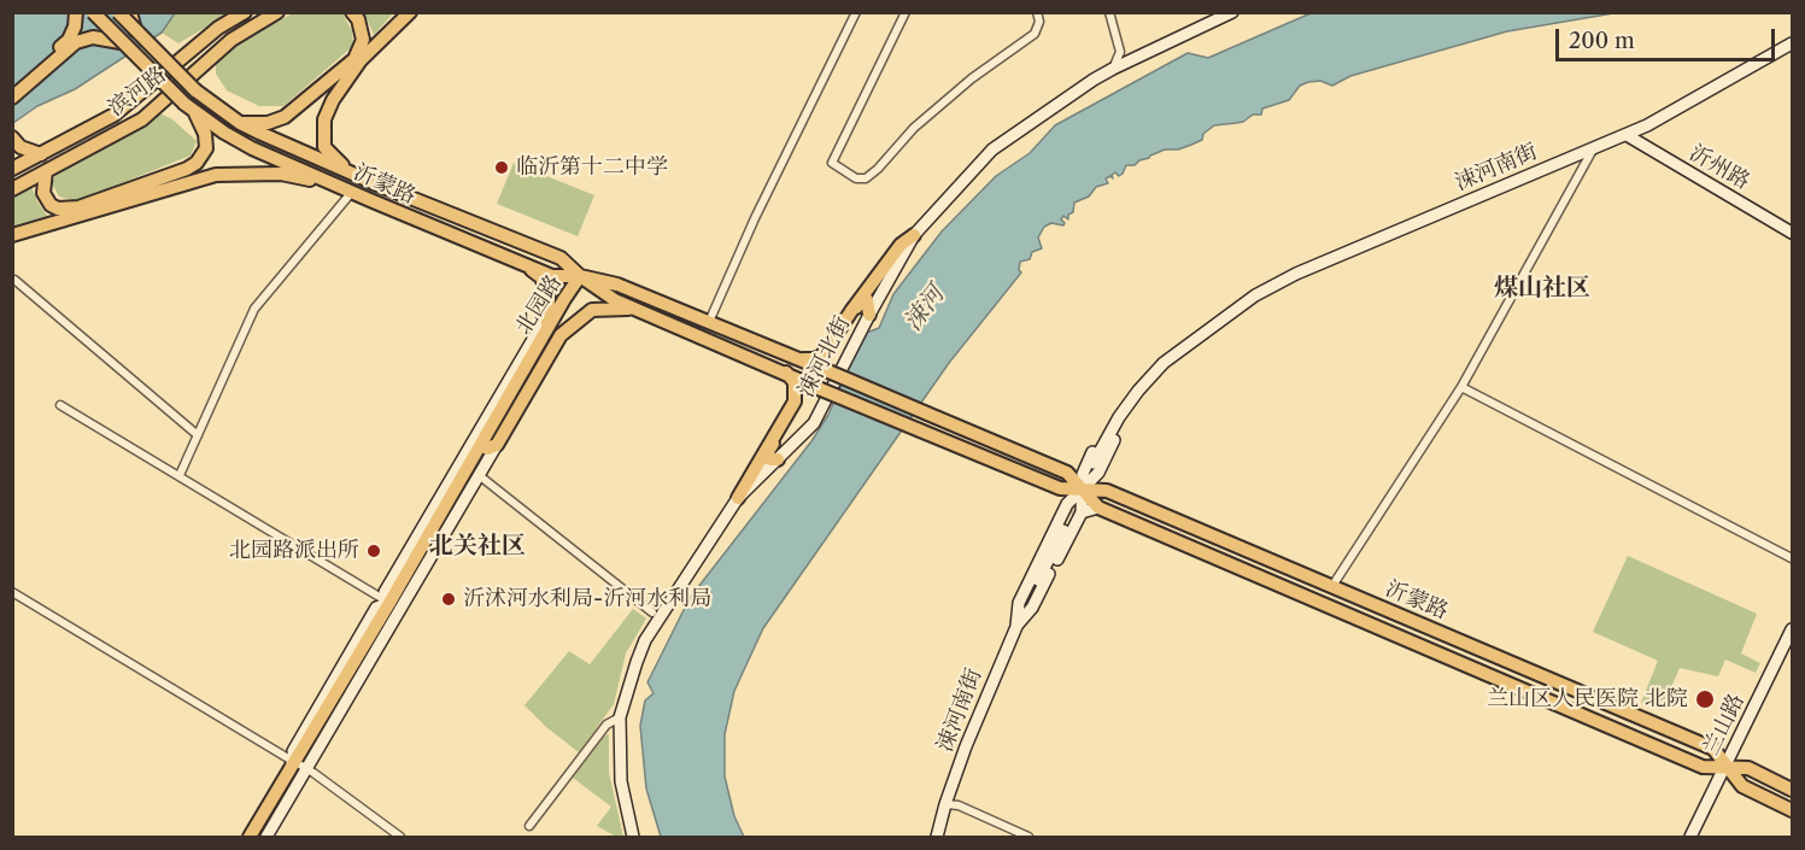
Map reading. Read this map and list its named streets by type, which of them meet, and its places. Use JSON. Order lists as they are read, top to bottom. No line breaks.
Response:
{"streets":{"main road":["滨河路","涑河南街","沂州路","沂蒙路","北园路","涑河北街","兰山路"]},"crossings":[["涑河南街","沂州路"],["涑河南街","沂蒙路"],["沂蒙路","北园路"],["沂蒙路","兰山路"]],"districts":["煤山社区","北关社区"],"water":["涑河"],"places":["临沂第十二中学","北园路派出所","沂沭河水利局-沂河水利局","兰山区人民医院 北院"],"scale_bar":"200 m"}
